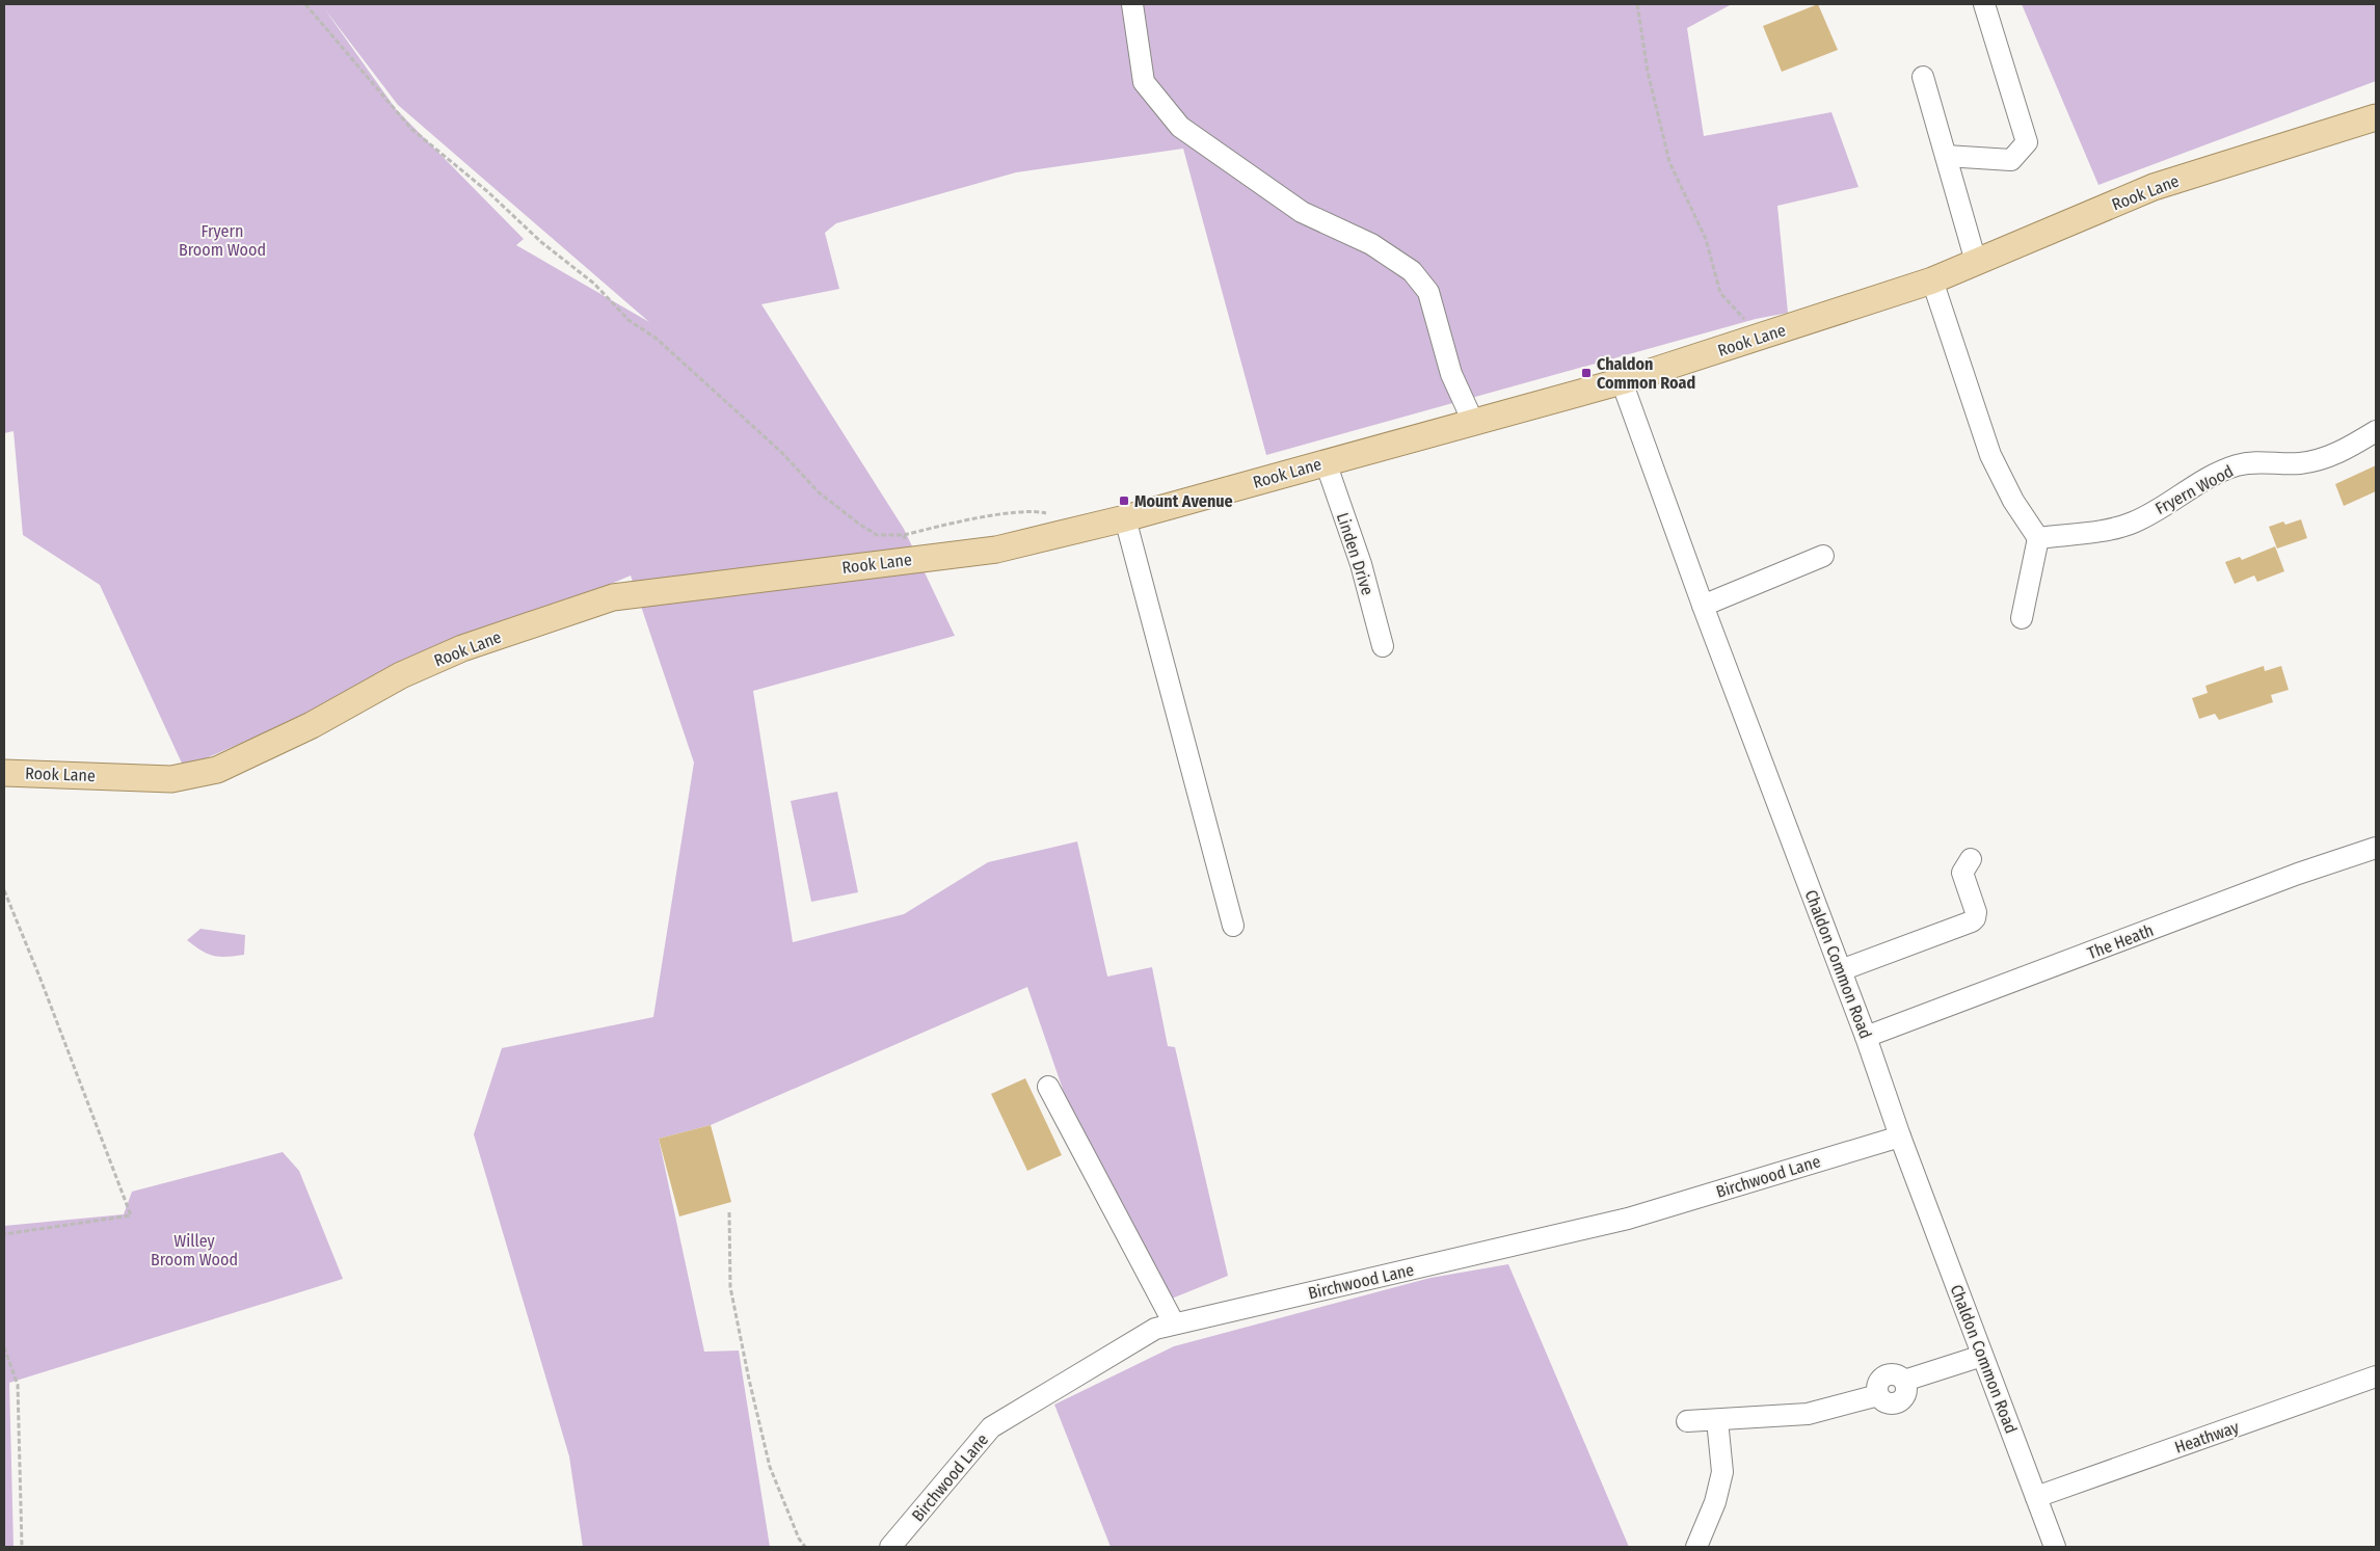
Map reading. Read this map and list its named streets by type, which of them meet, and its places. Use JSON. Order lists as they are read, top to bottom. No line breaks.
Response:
{"streets":{"main road":["Rook Lane"],"street":["Fryern Wood","Linden Drive","The Heath","Chaldon Common Road","Birchwood Lane","Heathway"]},"crossings":[["Rook Lane","Linden Drive"],["Rook Lane","Chaldon Common Road"],["The Heath","Chaldon Common Road"],["Chaldon Common Road","Birchwood Lane"],["Chaldon Common Road","Heathway"]],"parks":["Fryern Broom Wood","Willey Broom Wood"],"places":{"transit":["Chaldon Common Road","Mount Avenue"]}}
